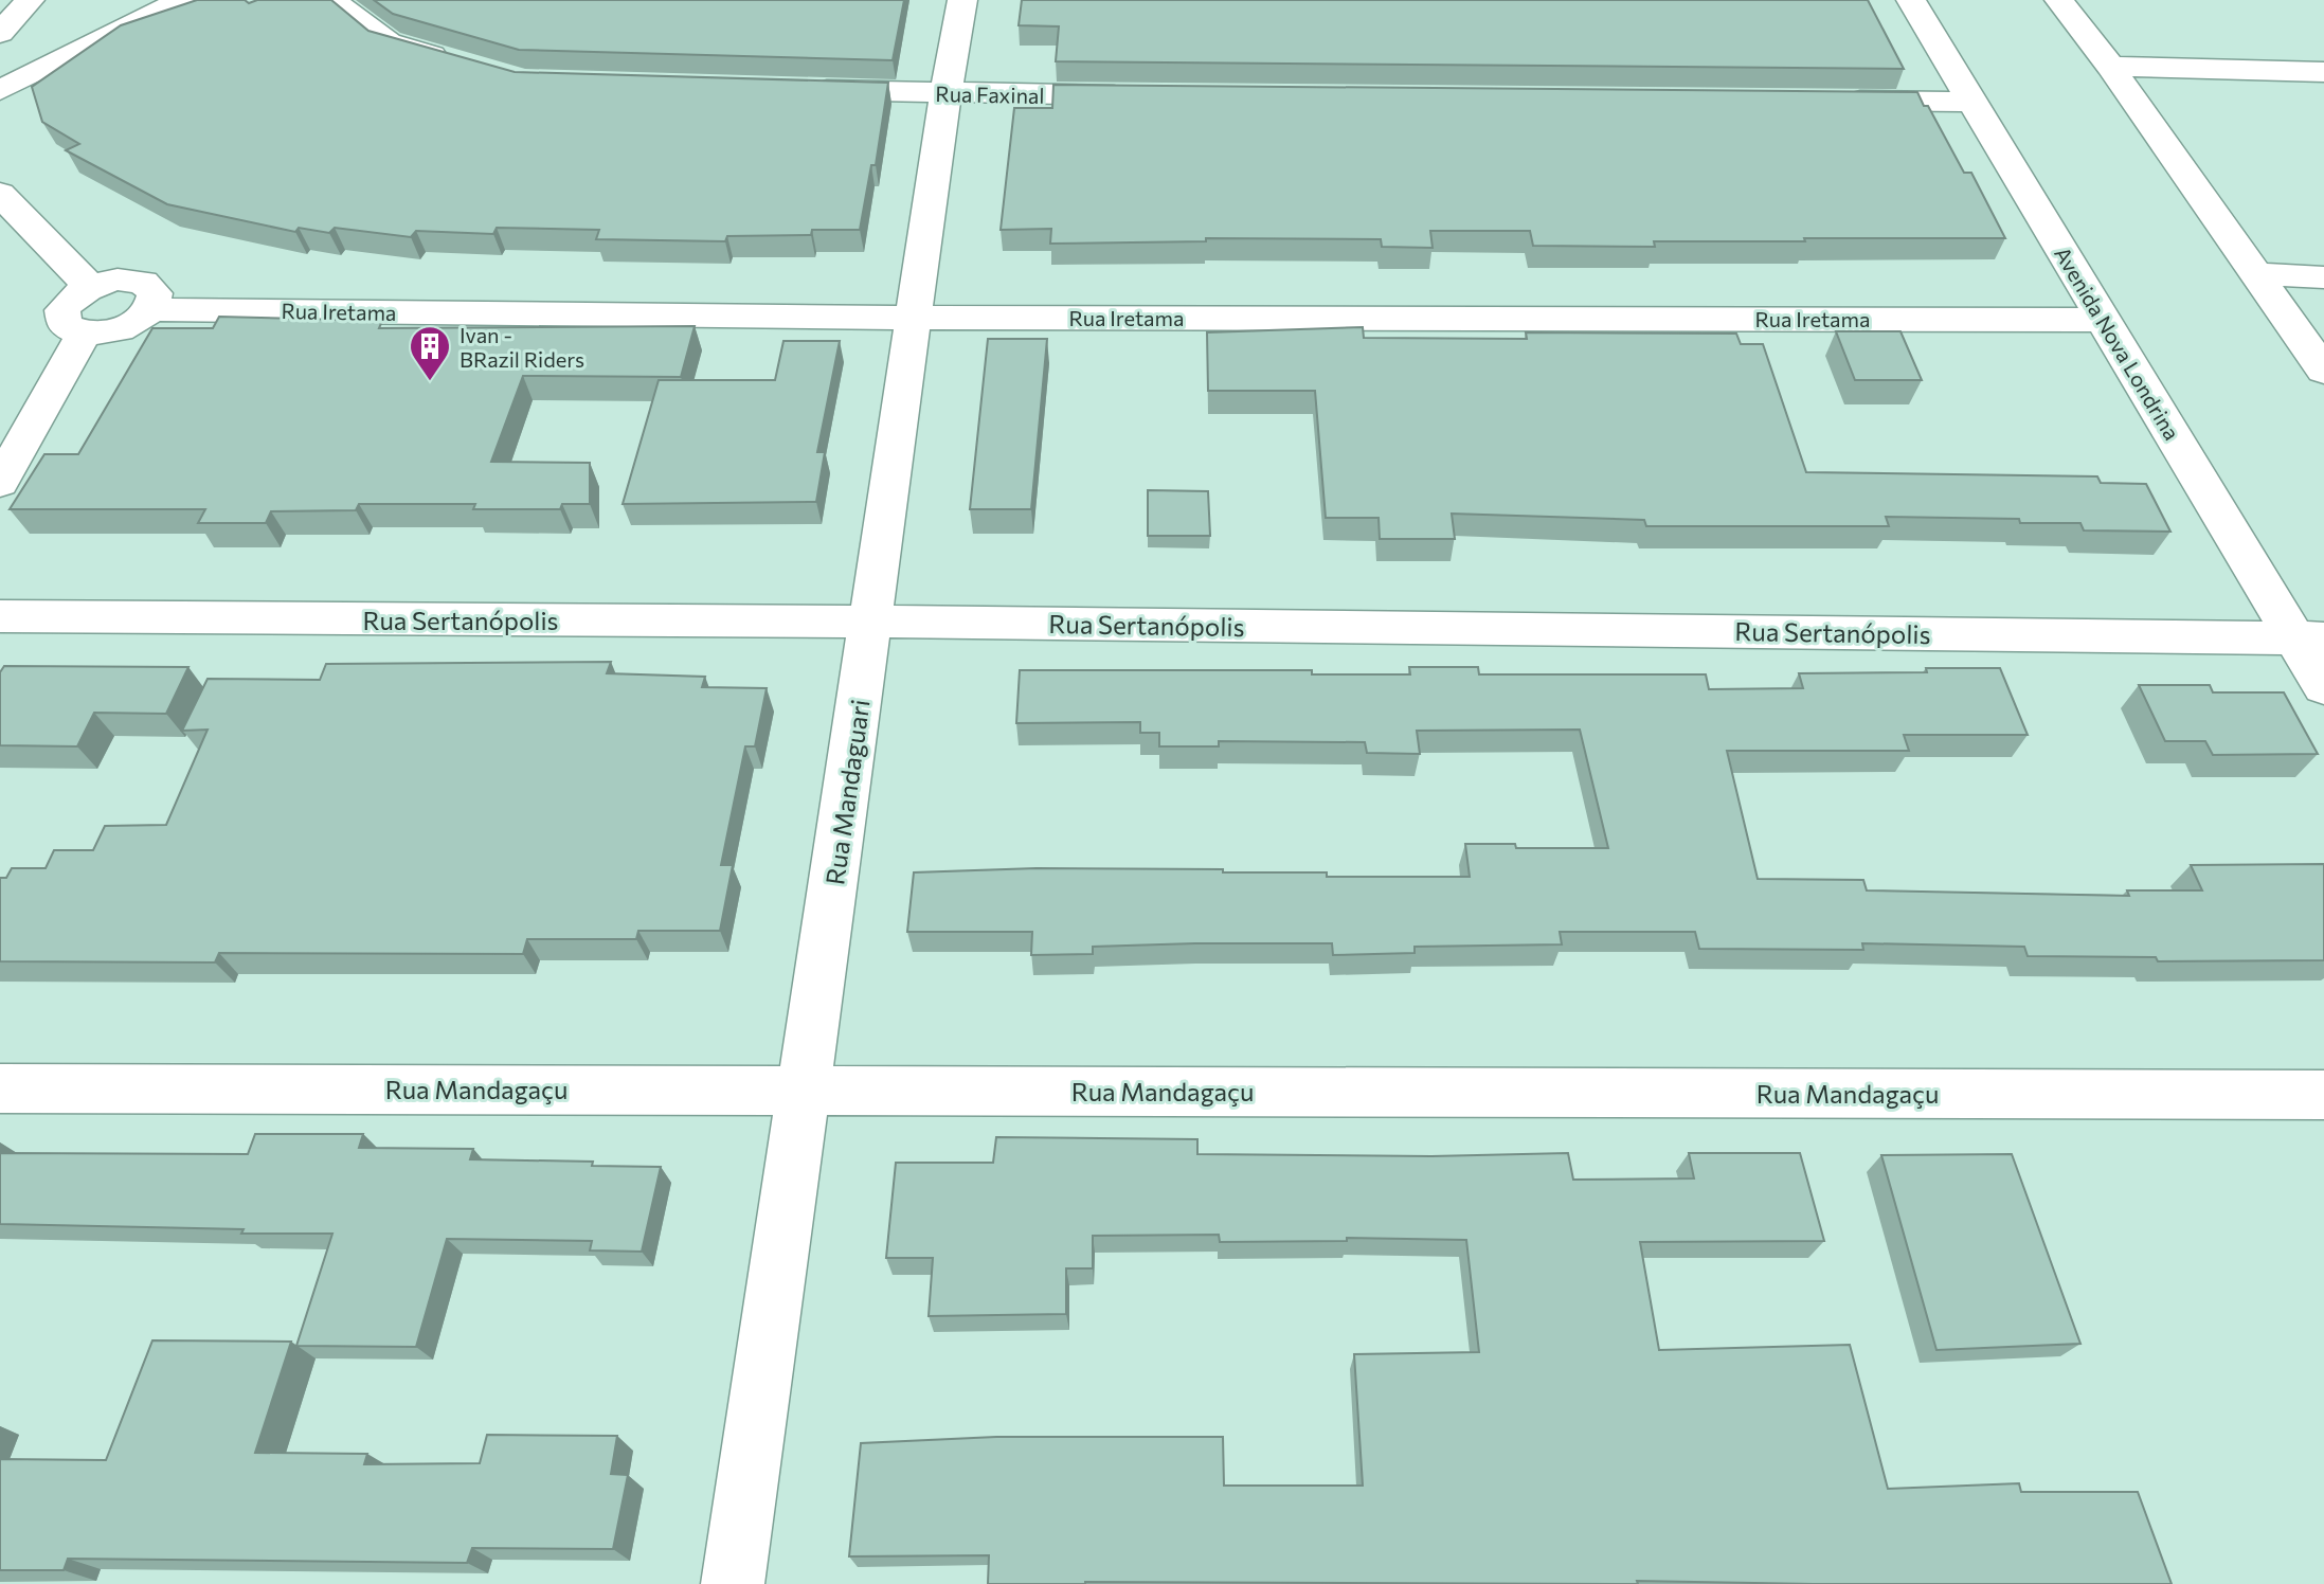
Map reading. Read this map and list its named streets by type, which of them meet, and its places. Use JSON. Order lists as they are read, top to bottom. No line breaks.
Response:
{"streets":{"street":["Rua Faxinal","Rua Iretama","Avenida Nova Londrina","Rua Sertanópolis","Rua Mandaguari","Rua Mandagaçu"]},"crossings":[["Rua Faxinal","Rua Mandaguari"],["Rua Iretama","Avenida Nova Londrina"],["Rua Iretama","Rua Mandaguari"],["Avenida Nova Londrina","Rua Sertanópolis"],["Rua Sertanópolis","Rua Mandaguari"],["Rua Mandaguari","Rua Mandagaçu"]],"places":{"building":["Ivan - BRazil Riders"]}}
